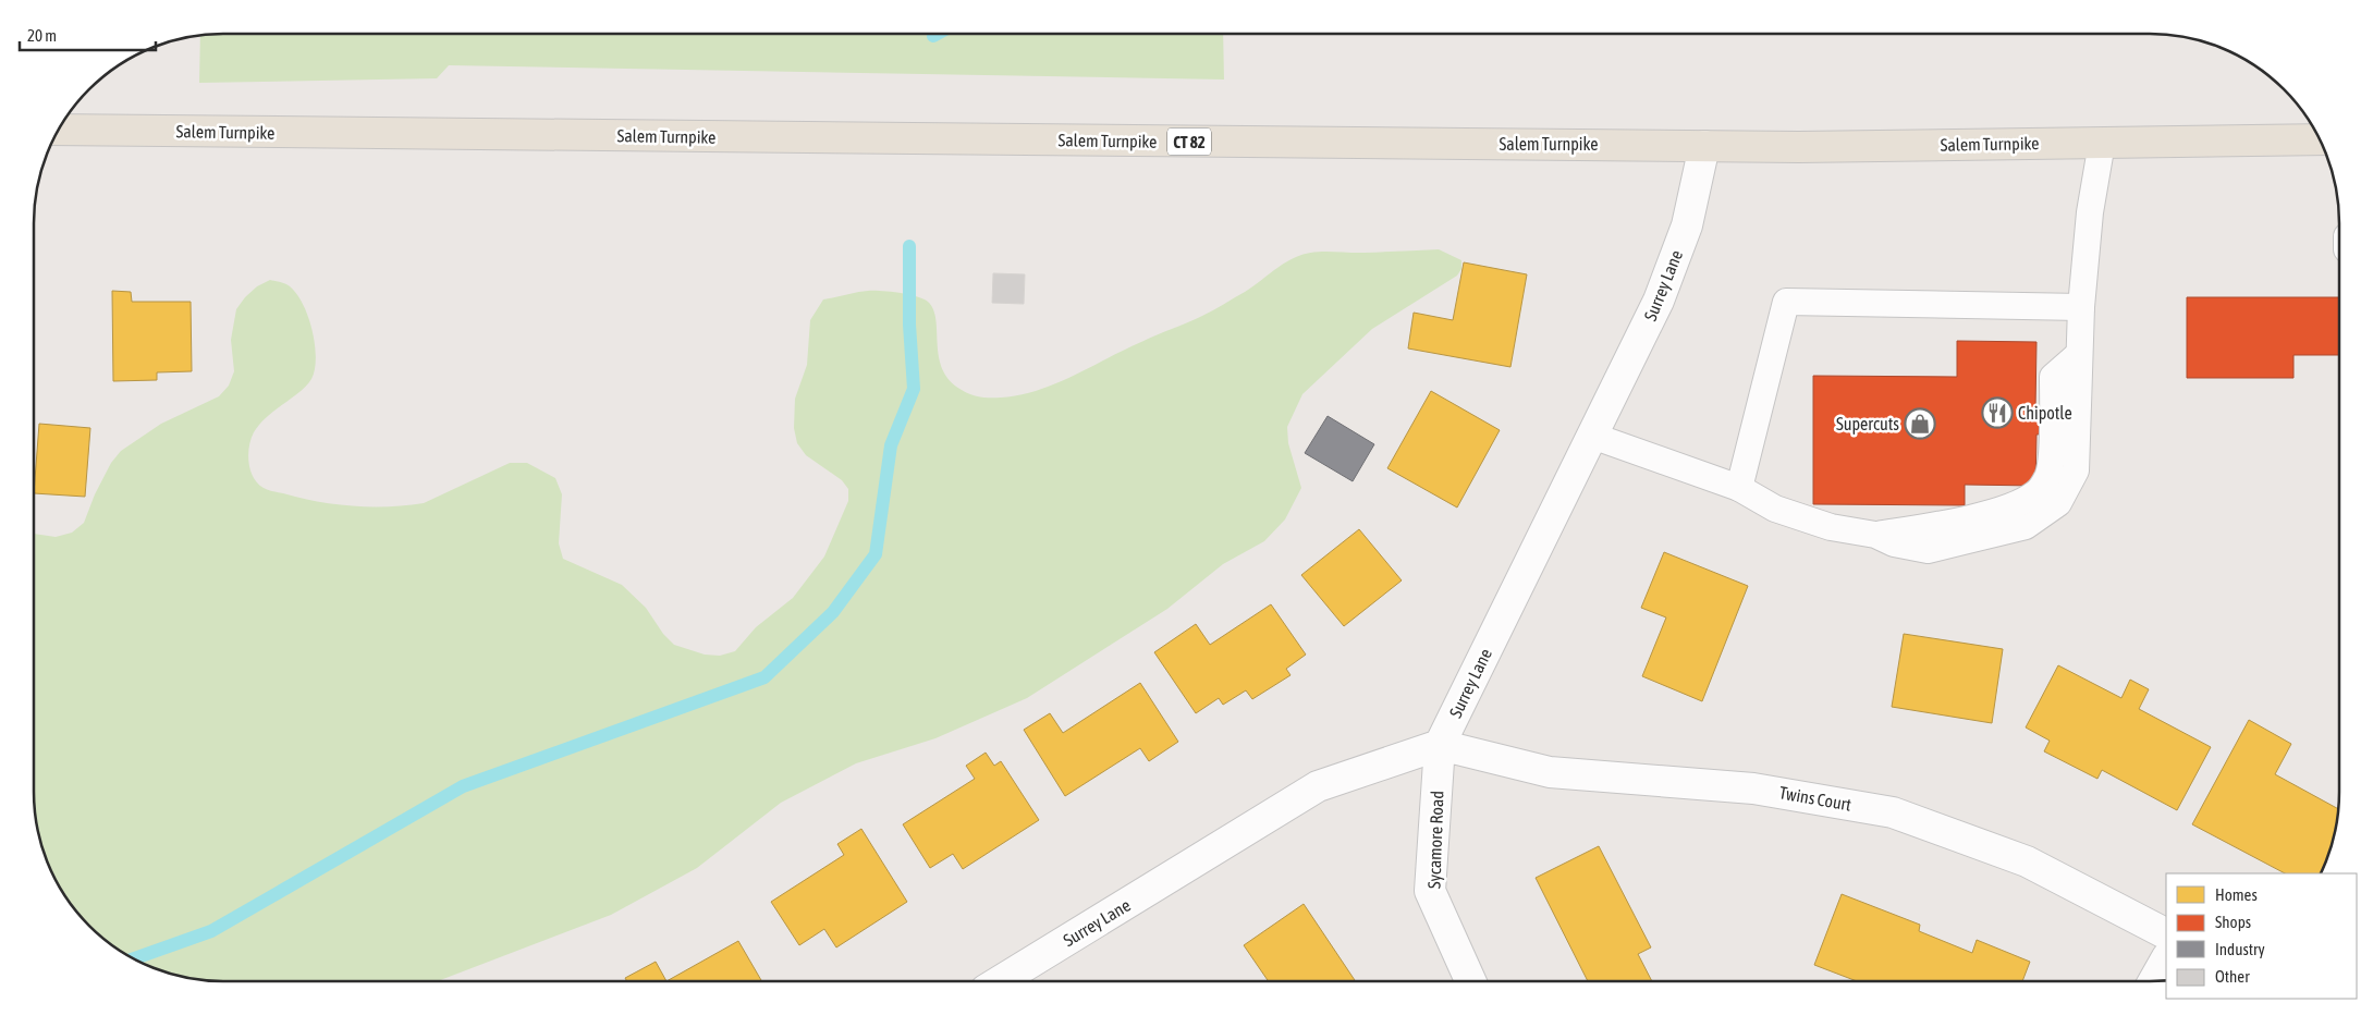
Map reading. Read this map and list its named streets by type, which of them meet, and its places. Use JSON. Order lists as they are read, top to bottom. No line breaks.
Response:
{"streets":{"main road":["Salem Turnpike","CT 82"],"street":["Surrey Lane","Twins Court","Sycamore Road"]},"crossings":[["Salem Turnpike","Surrey Lane"],["Surrey Lane","Twins Court"],["Surrey Lane","Sycamore Road"],["Twins Court","Sycamore Road"]],"places":{"restaurant":["Chipotle"],"shop":["Supercuts"]},"legend":["Homes","Shops","Industry","Other"],"scale_bar":"20 m"}
